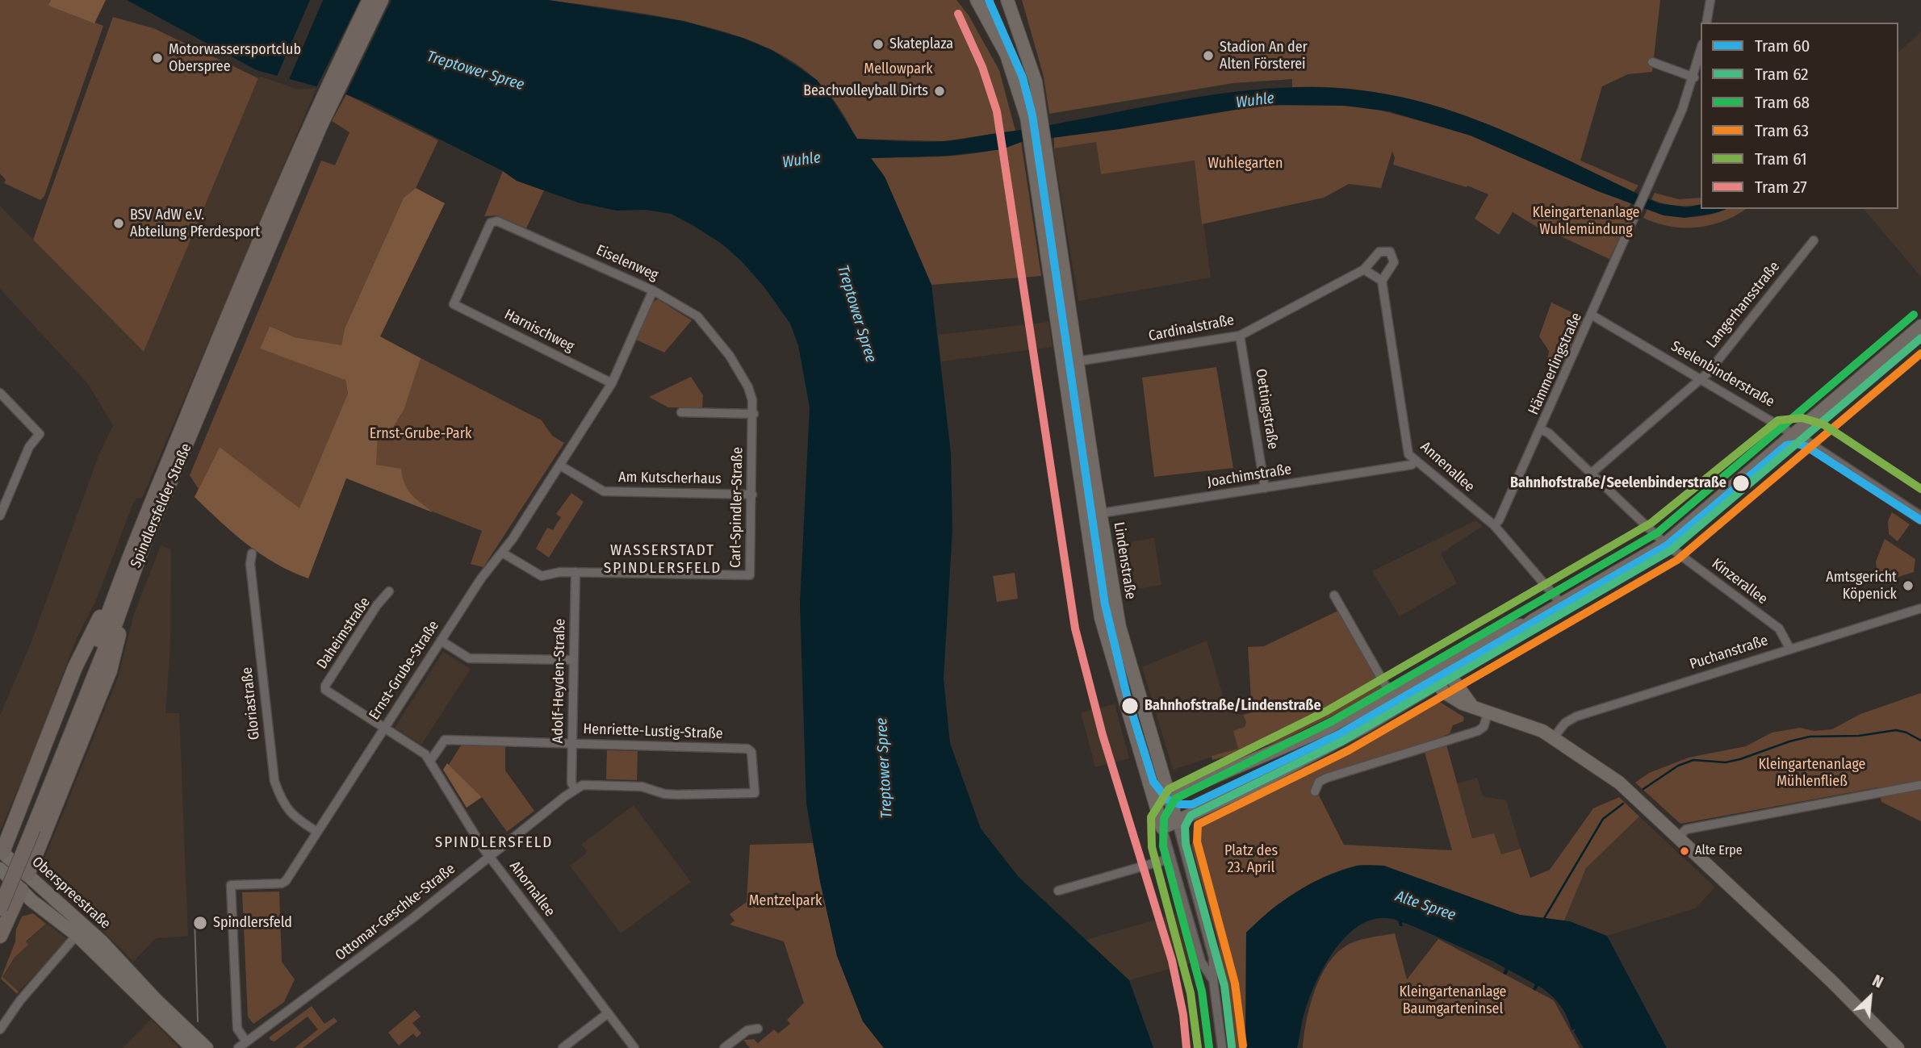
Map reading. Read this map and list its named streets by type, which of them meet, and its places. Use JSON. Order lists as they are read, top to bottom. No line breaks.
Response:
{"streets":{"highway":["Spindlersfelder Straße"],"main road":["Lindenstraße","Oberspreestraße"],"street":["Eiselenweg","Langerhansstraße","Cardinalstraße","Harnischweg","Hämmerlingstraße","Seelenbinderstraße","Oettingstraße","Annenallee","Joachimstraße","Am Kutscherhaus","Carl-Spindler-Straße","Kinzerallee","Daheimstraße","Puchanstraße","Ernst-Grube-Straße","Adolf-Heyden-Straße","Gloriastraße","Henriette-Lustig-Straße","Ahornallee","Ottomar-Geschke-Straße"]},"crossings":[["Eiselenweg","Harnischweg"],["Eiselenweg","Carl-Spindler-Straße"],["Eiselenweg","Ernst-Grube-Straße"],["Langerhansstraße","Seelenbinderstraße"],["Langerhansstraße","Kinzerallee"],["Cardinalstraße","Oettingstraße"],["Cardinalstraße","Annenallee"],["Cardinalstraße","Lindenstraße"],["Harnischweg","Ernst-Grube-Straße"],["Hämmerlingstraße","Seelenbinderstraße"],["Hämmerlingstraße","Annenallee"],["Hämmerlingstraße","Kinzerallee"],["Oettingstraße","Joachimstraße"],["Annenallee","Joachimstraße"],["Joachimstraße","Lindenstraße"],["Am Kutscherhaus","Carl-Spindler-Straße"],["Am Kutscherhaus","Ernst-Grube-Straße"],["Carl-Spindler-Straße","Ernst-Grube-Straße"],["Carl-Spindler-Straße","Adolf-Heyden-Straße"],["Kinzerallee","Puchanstraße"],["Daheimstraße","Ernst-Grube-Straße"],["Daheimstraße","Ahornallee"],["Ernst-Grube-Straße","Gloriastraße"],["Ernst-Grube-Straße","Ahornallee"],["Ernst-Grube-Straße","Ottomar-Geschke-Straße"],["Adolf-Heyden-Straße","Henriette-Lustig-Straße"],["Adolf-Heyden-Straße","Ottomar-Geschke-Straße"],["Henriette-Lustig-Straße","Ahornallee"],["Henriette-Lustig-Straße","Ottomar-Geschke-Straße"],["Ahornallee","Ottomar-Geschke-Straße"]],"districts":["WASSERSTADT SPINDLERSFELD","SPINDLERSFELD"],"water":["Treptower Spree","Wuhle","Alte Spree"],"parks":["Mellowpark","Wuhlegarten","Kleingartenanlage Wuhlemündung","Ernst-Grube-Park","Kleingartenanlage Mühlenfließ","Platz des 23. April","Mentzelpark","Kleingartenanlage Baumgarteninsel"],"places":["Skateplaza","Stadion An der Alten Försterei","Motorwassersportclub Oberspree","Beachvolleyball Dirts","BSV AdW e.V. Abteilung Pferdesport","Bahnhofstraße/Seelenbinderstraße","Amtsgericht Köpenick","Bahnhofstraße/Lindenstraße","Alte Erpe","Spindlersfeld"],"lines":["tram line 60","tram line 27","tram line 68","tram line 62","tram line 63","tram line 61"],"legend":["Tram 60","Tram 62","Tram 68","Tram 63","Tram 61","Tram 27"],"north":"top right"}
